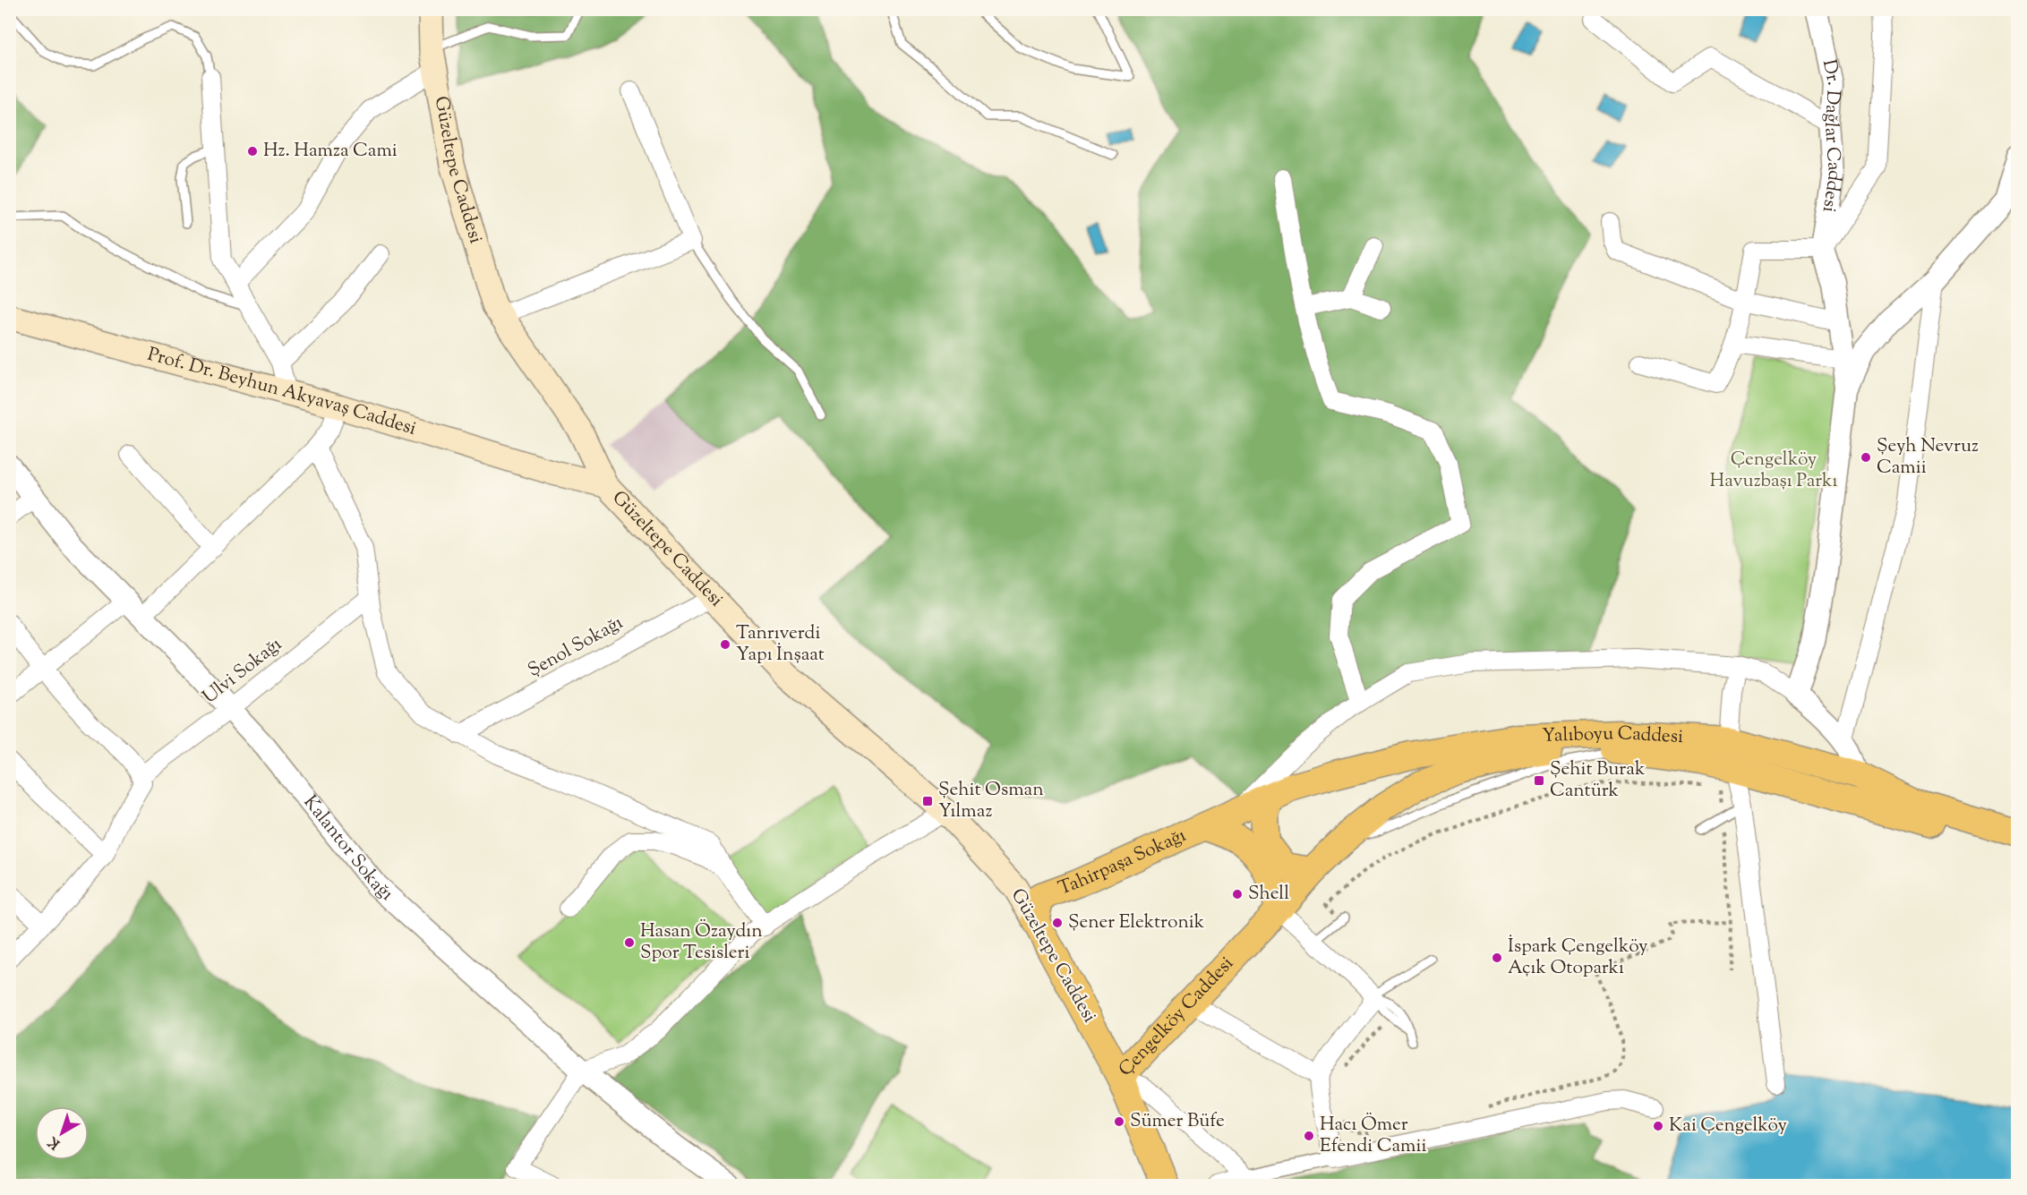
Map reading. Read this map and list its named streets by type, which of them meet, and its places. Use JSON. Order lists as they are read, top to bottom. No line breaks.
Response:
{"streets":{"main road":["Güzeltepe Caddesi","Prof. Dr. Beyhun Akyavaş Caddesi","Yalıboyu Caddesi","Tahirpaşa Sokağı","Çengelköy Caddesi"],"street":["Dr. Dağlar Caddesi","Şenol Sokağı","Ulvi Sokağı","Kalantor Sokağı"]},"crossings":[["Güzeltepe Caddesi","Prof. Dr. Beyhun Akyavaş Caddesi"],["Güzeltepe Caddesi","Şenol Sokağı"],["Güzeltepe Caddesi","Tahirpaşa Sokağı"],["Güzeltepe Caddesi","Çengelköy Caddesi"],["Ulvi Sokağı","Kalantor Sokağı"],["Yalıboyu Caddesi","Tahirpaşa Sokağı"],["Yalıboyu Caddesi","Çengelköy Caddesi"]],"parks":["Çengelköy Havuzbaşı Parkı"],"places":{"other":["Hz. Hamza Cami","Şeyh Nevruz Camii","Tanrıverdi Yapı İnşaat","Shell","Şener Elektronik","Hasan Özaydın Spor Tesisleri","İspark Çengelköy Açık Otoparkı","Sümer Büfe","Kai Çengelköy","Hacı Ömer Efendi Camii"],"transit":["Şehit Burak Cantürk","Şehit Osman Yılmaz"]},"north":"bottom left"}
